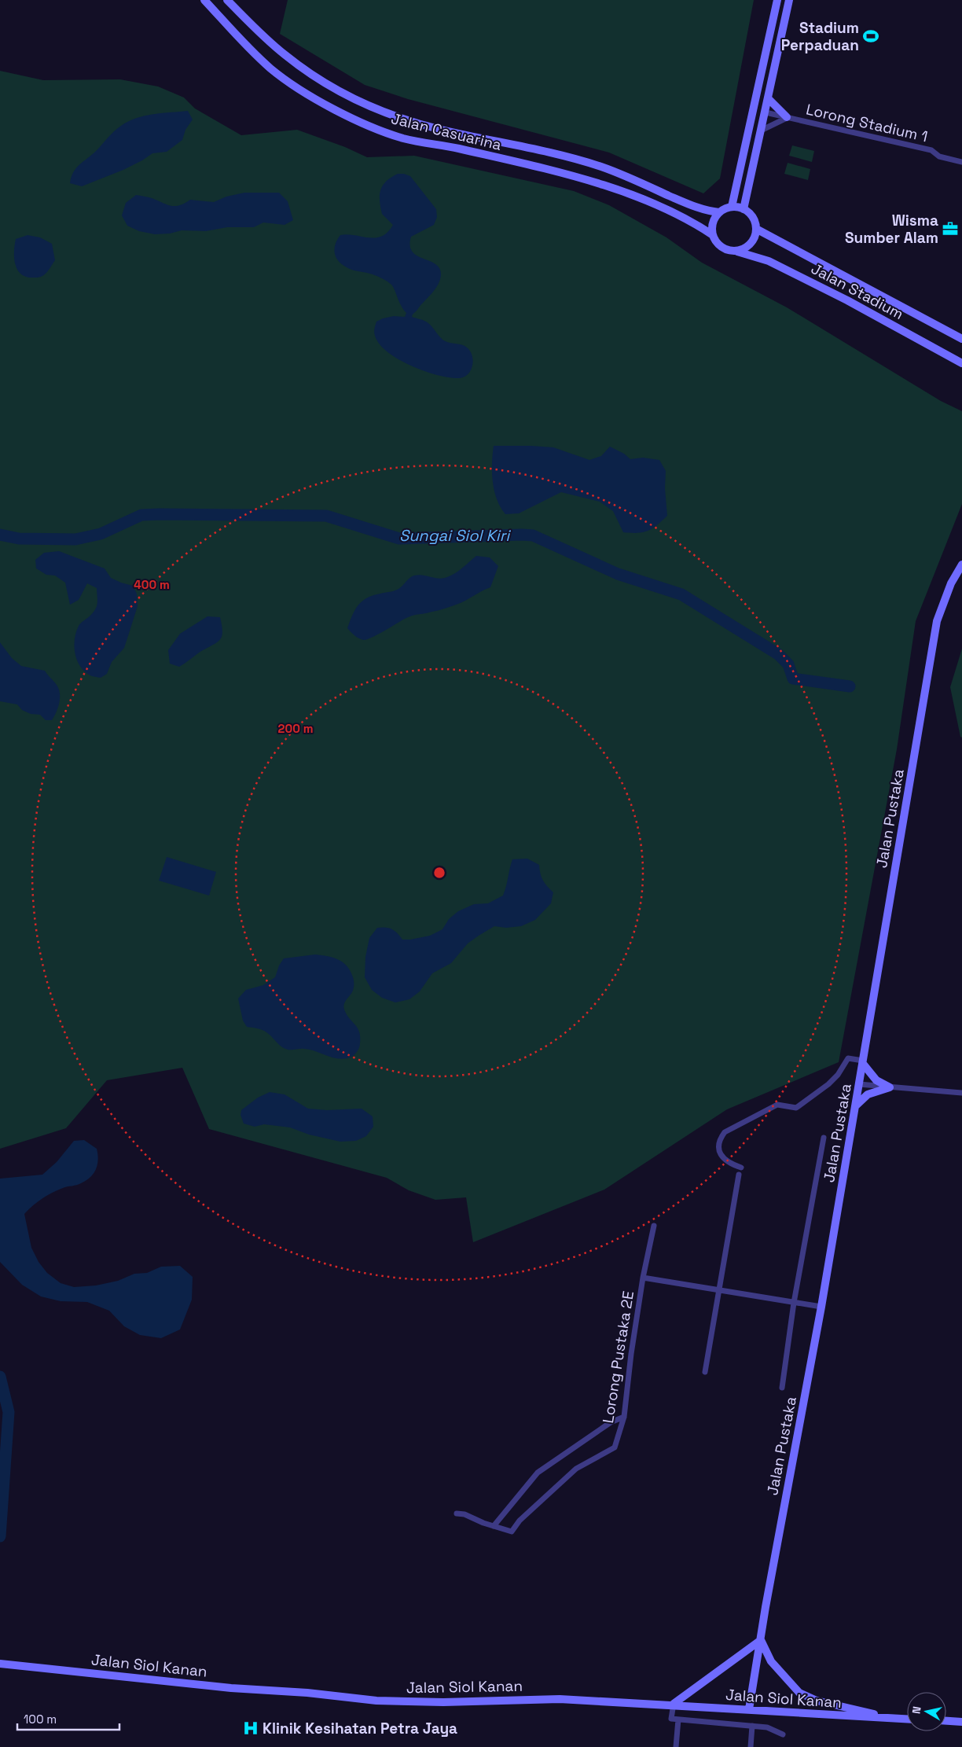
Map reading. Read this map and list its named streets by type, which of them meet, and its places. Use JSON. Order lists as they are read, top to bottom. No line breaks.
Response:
{"streets":{"street":["Lorong Stadium 1","Jalan Casuarina","Jalan Stadium","Jalan Pustaka","Lorong Pustaka 2E","Jalan Siol Kanan"]},"crossings":[["Jalan Casuarina","Jalan Stadium"],["Jalan Pustaka","Jalan Siol Kanan"]],"water":["Sungai Siol Kiri"],"places":{"sports":["Stadium Perpaduan"],"office":["Wisma Sumber Alam"],"hospital":["Klinik Kesihatan Petra Jaya"]},"scale_bar":"100 m","north":"left","rings":["400 m","200 m"]}
